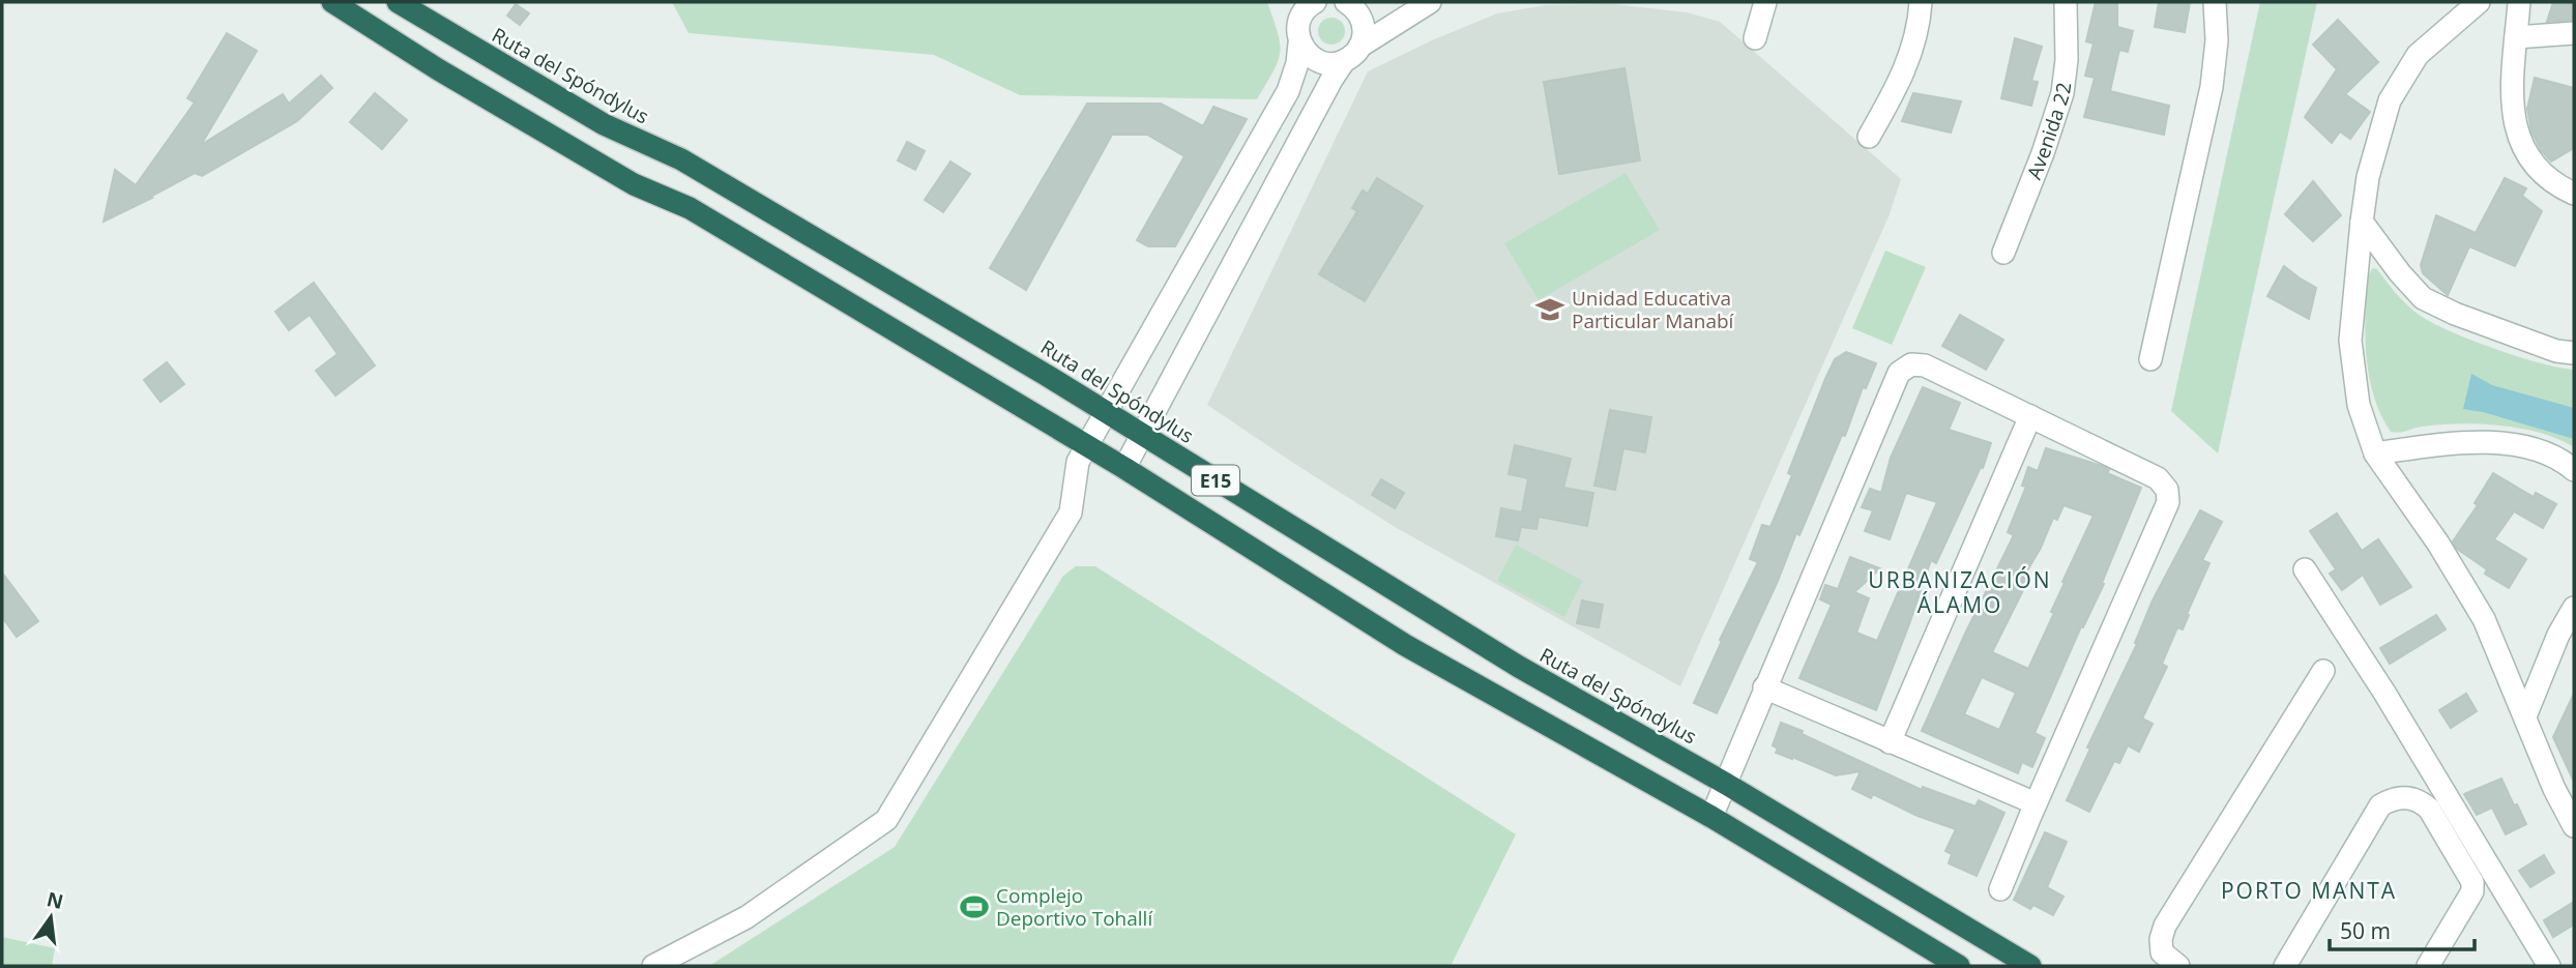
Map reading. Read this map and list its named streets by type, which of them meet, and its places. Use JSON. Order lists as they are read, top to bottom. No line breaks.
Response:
{"streets":{"highway":["Ruta del Spóndylus","E15"],"street":["Avenida 22"]},"districts":["URBANIZACIÓN ÁLAMO","PORTO MANTA"],"places":{"school or university":["Unidad Educativa Particular Manabí"],"sports":["Complejo Deportivo Tohallí"]},"scale_bar":"50 m","north":"top"}
